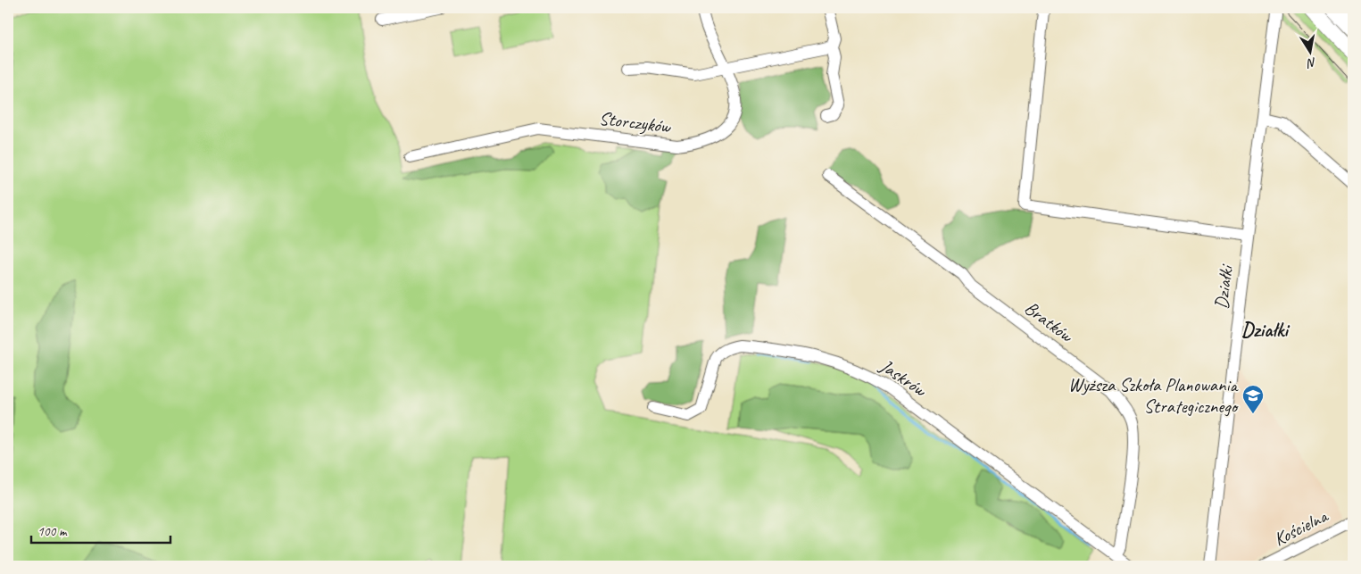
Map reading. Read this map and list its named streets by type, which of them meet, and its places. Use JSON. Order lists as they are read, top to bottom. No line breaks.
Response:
{"streets":{"street":["Storczyków","Działki","Bratków","Jaskrów","Kościelna"]},"crossings":[["Bratków","Jaskrów"]],"districts":["Działki"],"places":{"school or university":["Wyższa Szkoła Planowania Strategicznego"]},"scale_bar":"100 m","north":"bottom"}
